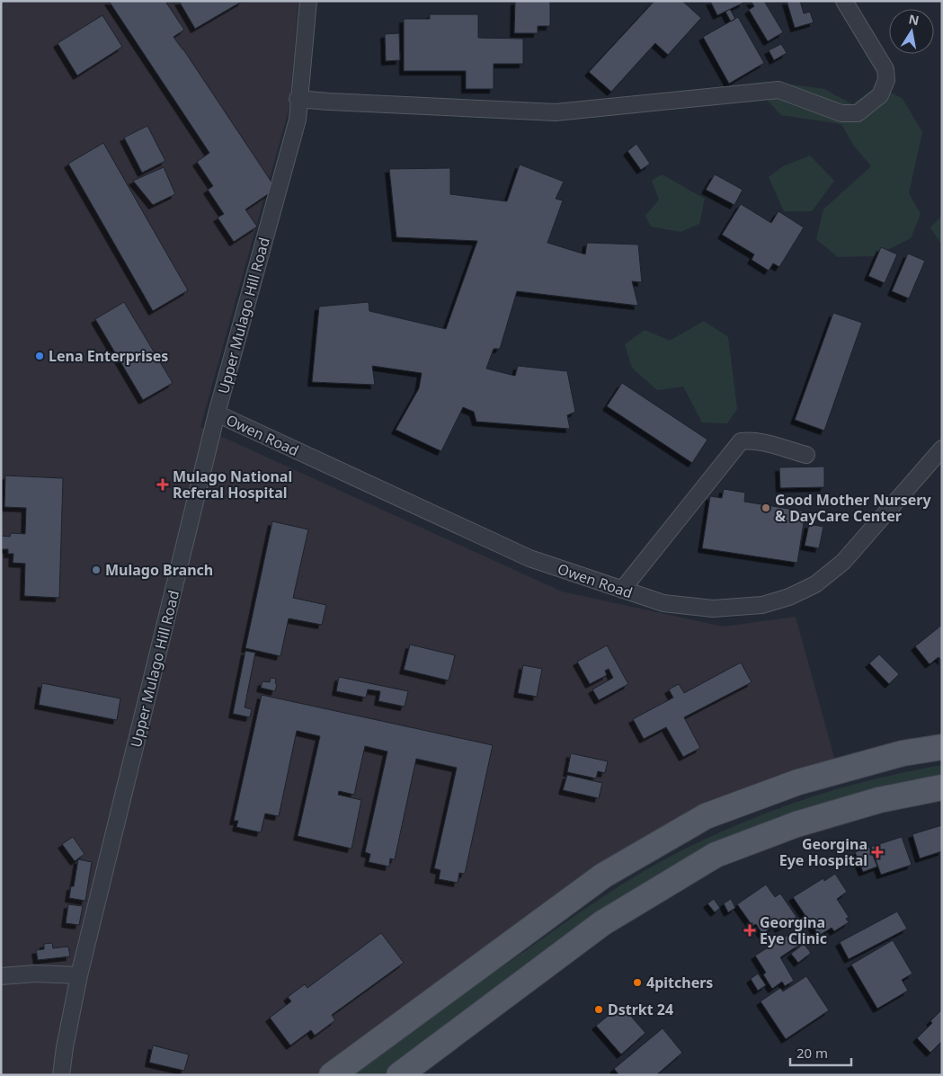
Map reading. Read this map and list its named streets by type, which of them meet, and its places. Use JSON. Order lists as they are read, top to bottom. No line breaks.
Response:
{"streets":{"street":["Upper Mulago Hill Road","Owen Road"]},"crossings":[["Upper Mulago Hill Road","Owen Road"]],"places":{"other":["Lena Enterprises","Good Mother Nursery & DayCare Center","Mulago Branch","4pitchers","Dstrkt 24"],"health":["Mulago National Referal Hospital","Georgina Eye Hospital","Georgina Eye Clinic"]},"scale_bar":"20 m","north":"top"}
